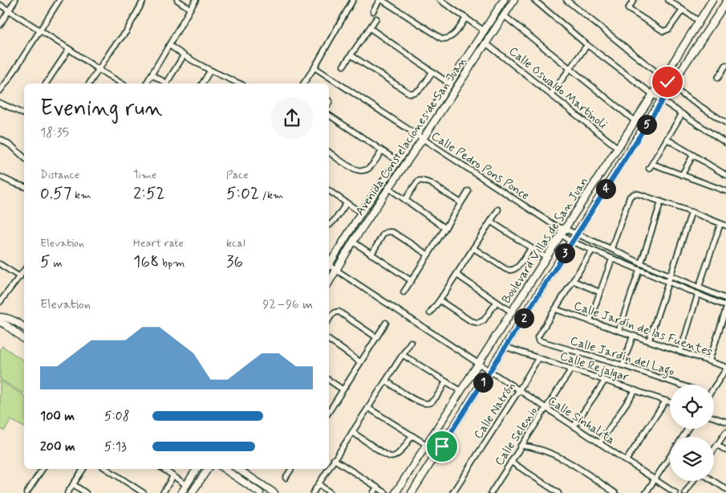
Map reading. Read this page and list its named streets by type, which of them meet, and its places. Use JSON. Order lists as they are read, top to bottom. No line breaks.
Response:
{"streets":{"street":["Calle Oswaldo Martinoli","Avenida Constelaciones de San Juan","Calle Pedro Pons Ponce","Boulevard Villas de San Juan","Calle Jardín de las Fuentes","Calle Jardín del Lago","Calle Rejalgar","Calle Natrón","Calle Sinhalita","Calle Selenio"]},"crossings":[["Calle Oswaldo Martinoli","Avenida Constelaciones de San Juan"],["Calle Oswaldo Martinoli","Boulevard Villas de San Juan"],["Avenida Constelaciones de San Juan","Calle Pedro Pons Ponce"],["Avenida Constelaciones de San Juan","Calle Sinhalita"],["Calle Pedro Pons Ponce","Boulevard Villas de San Juan"],["Boulevard Villas de San Juan","Calle Rejalgar"],["Boulevard Villas de San Juan","Calle Sinhalita"],["Calle Jardín de las Fuentes","Calle Jardín del Lago"],["Calle Rejalgar","Calle Natrón"],["Calle Rejalgar","Calle Selenio"],["Calle Natrón","Calle Sinhalita"],["Calle Sinhalita","Calle Selenio"]],"page":{"heading":["Evening run","18:35"],"pins":["5","4","3","2","1"],"stats":[["Distance","0.57 km"],["Time","2:52"],["Pace","5:02 /km"],["Elevation","5 m"],["Heart rate","168 bpm"],["kcal","36"]],"chart":["Elevation","92–96 m"],"list":[{"name":"100 m","note":"5:08"},{"name":"200 m","note":"5:13"}]}}
